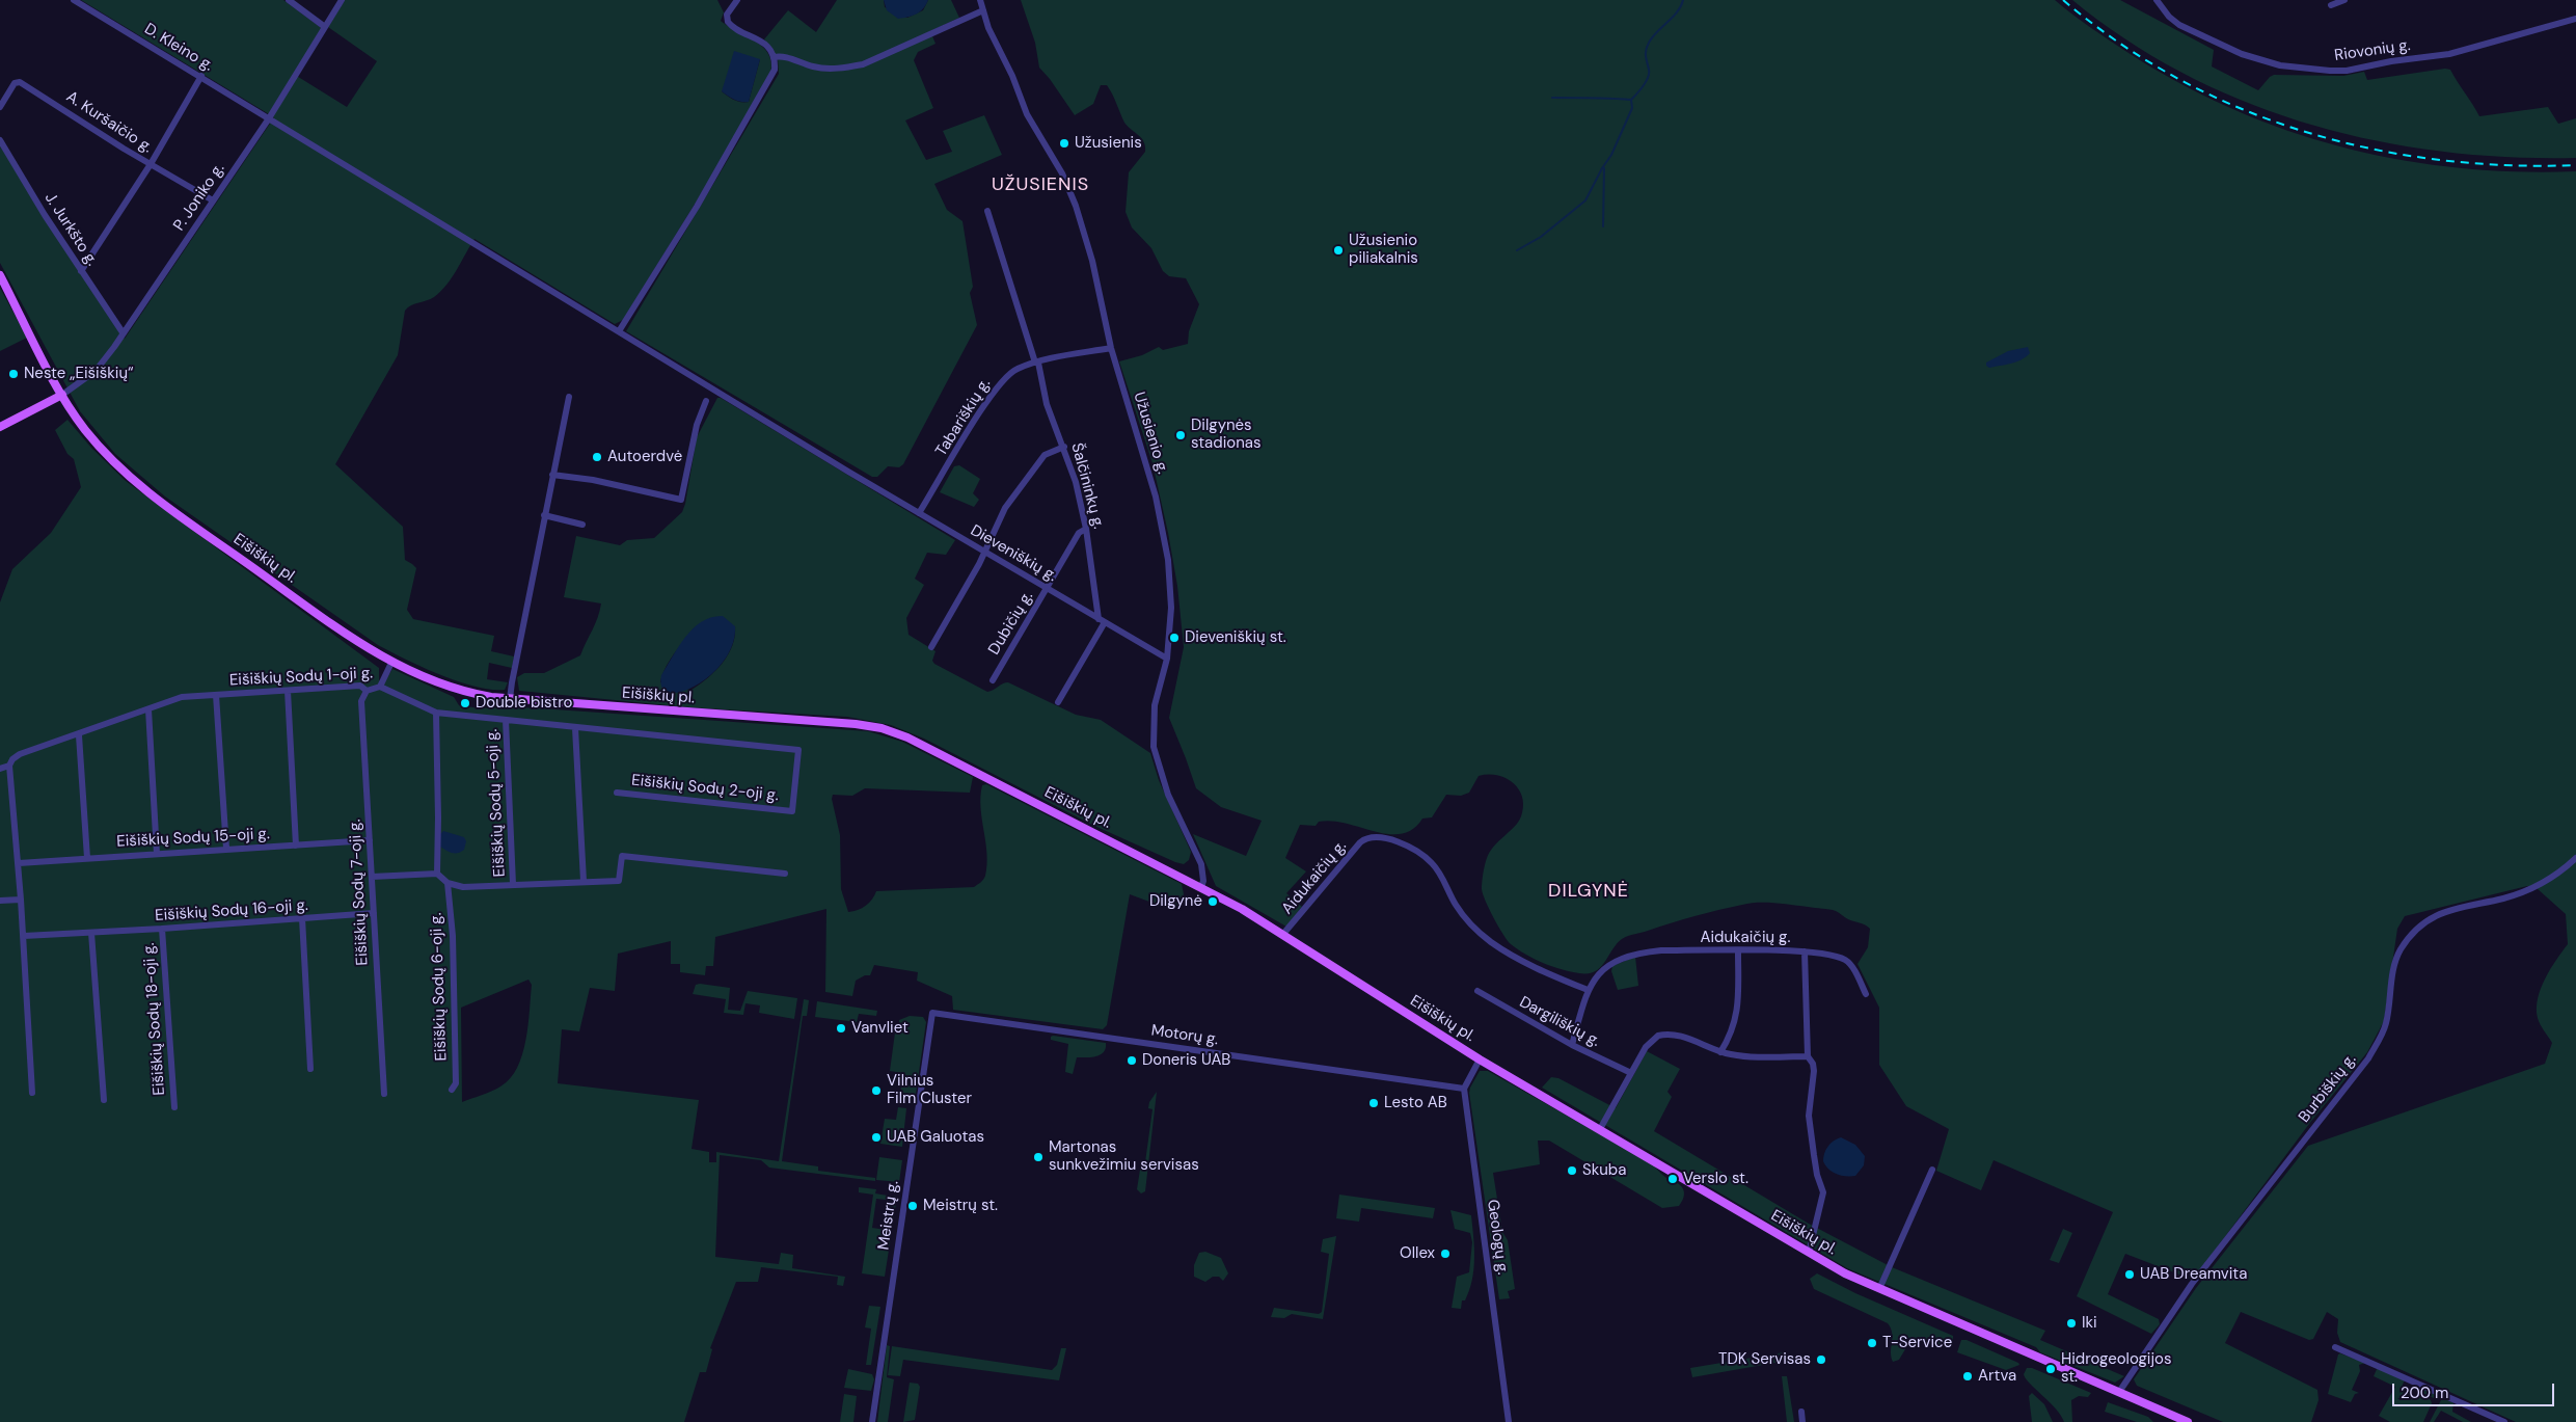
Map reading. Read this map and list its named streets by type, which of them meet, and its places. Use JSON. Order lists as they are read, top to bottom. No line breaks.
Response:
{"streets":{"main road":["Eišiškių pl."],"street":["D. Kleino g.","Riovonių g.","A. Kuršaičio g.","P. Joniko g.","J. Jurkšto g.","Tabariškių g.","Užusienio g.","Šalčininkų g.","Dieveniškių g.","Dubičių g.","Eišiškių Sodų 1-oji g.","Eišiškių Sodų 2-oji g.","Eišiškių Sodų 5-oji g.","Eišiškių Sodų 15-oji g.","Aidukaičių g.","Eišiškių Sodų 7-oji g.","Eišiškių Sodų 16-oji g.","Eišiškių Sodų 6-oji g.","Eišiškių Sodų 18-oji g.","Dargiliškių g.","Motorų g.","Burbiškių g.","Meistrų g.","Geologų g."]},"crossings":[["D. Kleino g.","P. Joniko g."],["D. Kleino g.","Dieveniškių g."],["A. Kuršaičio g.","P. Joniko g."],["P. Joniko g.","J. Jurkšto g."],["P. Joniko g.","Eišiškių pl."],["Tabariškių g.","Užusienio g."],["Tabariškių g.","Šalčininkų g."],["Tabariškių g.","Dieveniškių g."],["Užusienio g.","Dieveniškių g."],["Užusienio g.","Eišiškių pl."],["Šalčininkų g.","Dieveniškių g."],["Šalčininkų g.","Dubičių g."],["Dieveniškių g.","Dubičių g."],["Eišiškių pl.","Aidukaičių g."],["Eišiškių pl.","Burbiškių g."],["Eišiškių Sodų 1-oji g.","Eišiškių Sodų 2-oji g."],["Eišiškių Sodų 1-oji g.","Eišiškių Sodų 5-oji g."],["Eišiškių Sodų 1-oji g.","Eišiškių Sodų 7-oji g."],["Eišiškių Sodų 15-oji g.","Eišiškių Sodų 7-oji g."],["Aidukaičių g.","Dargiliškių g."],["Eišiškių Sodų 7-oji g.","Eišiškių Sodų 16-oji g."],["Eišiškių Sodų 16-oji g.","Eišiškių Sodų 18-oji g."],["Motorų g.","Meistrų g."],["Motorų g.","Geologų g."]],"districts":["UŽUSIENIS","DILGYNĖ"],"places":["Užusienis","Užusienio piliakalnis","Neste „Eišiškių“","Dilgynės stadionas","Autoerdvė","Dieveniškių st.","Double bistro","Dilgynė","Vanvliet","Doneris UAB","Vilnius Film Cluster","Lesto AB","UAB Galuotas","Martonas sunkvežimiu servisas","Skuba","Verslo st.","Meistrų st.","Ollex","UAB Dreamvita","Iki","T-Service","TDK Servisas","Hidrogeologijos st.","Artva"],"scale_bar":"200 m"}
